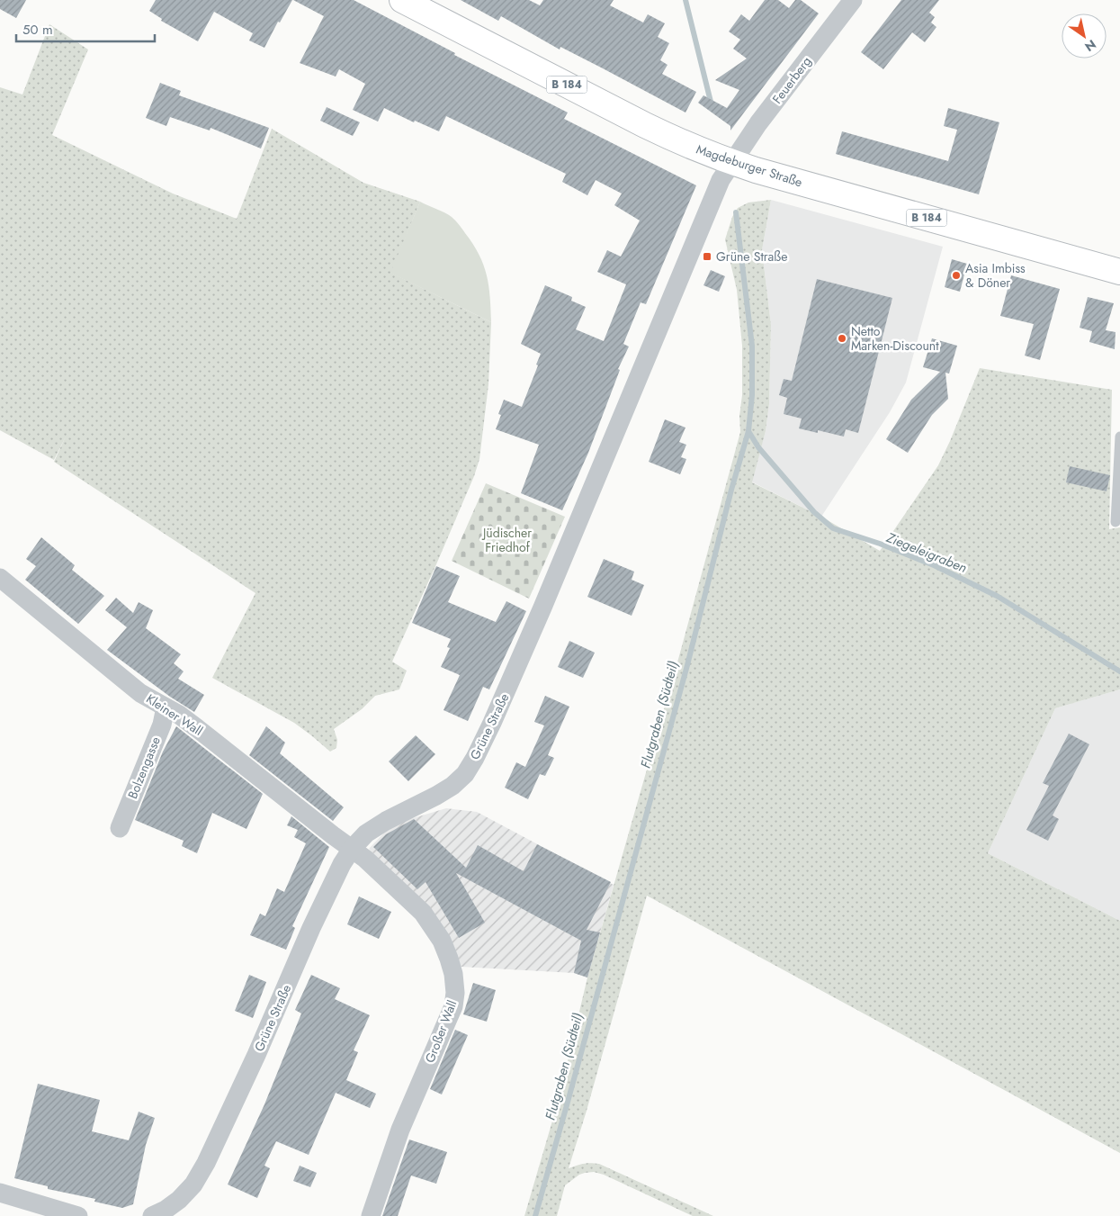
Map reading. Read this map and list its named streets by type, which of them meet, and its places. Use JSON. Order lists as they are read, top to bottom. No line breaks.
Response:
{"streets":{"main road":["B 184","Magdeburger Straße"],"street":["Feuerberg","Kleiner Wall","Grüne Straße","Bolzengasse","Großer Wall"]},"crossings":[["Feuerberg","Magdeburger Straße"],["Feuerberg","Grüne Straße"],["Magdeburger Straße","Grüne Straße"],["Kleiner Wall","Grüne Straße"],["Kleiner Wall","Bolzengasse"],["Kleiner Wall","Großer Wall"],["Grüne Straße","Großer Wall"]],"water":["Ziegeleigraben","Flutgraben (Südteil)"],"parks":["Jüdischer Friedhof"],"places":{"transit":["Grüne Straße"],"other":["Asia Imbiss & Döner","Netto Marken-Discount"]},"scale_bar":"50 m","north":"bottom right"}
